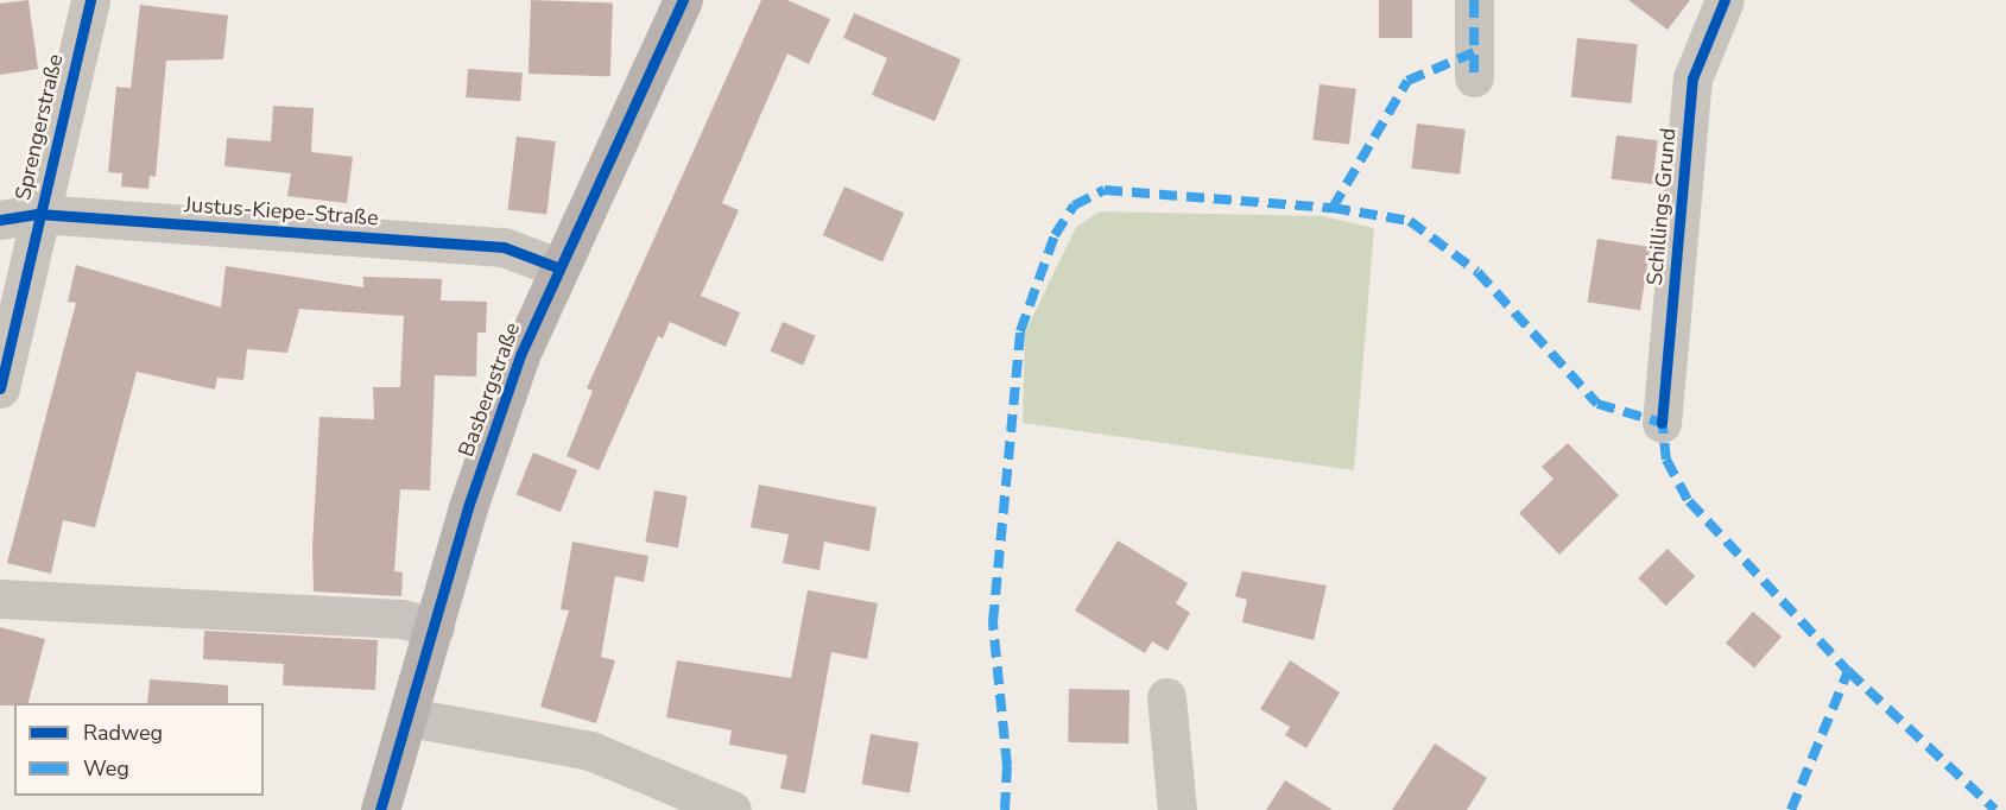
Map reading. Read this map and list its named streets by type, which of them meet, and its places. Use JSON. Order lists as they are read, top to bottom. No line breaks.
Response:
{"streets":{"main road":["Basbergstraße"],"street":["Sprengerstraße","Schillings Grund","Justus-Kiepe-Straße"]},"crossings":[["Sprengerstraße","Justus-Kiepe-Straße"],["Justus-Kiepe-Straße","Basbergstraße"]],"legend":["Radweg","Weg"]}
